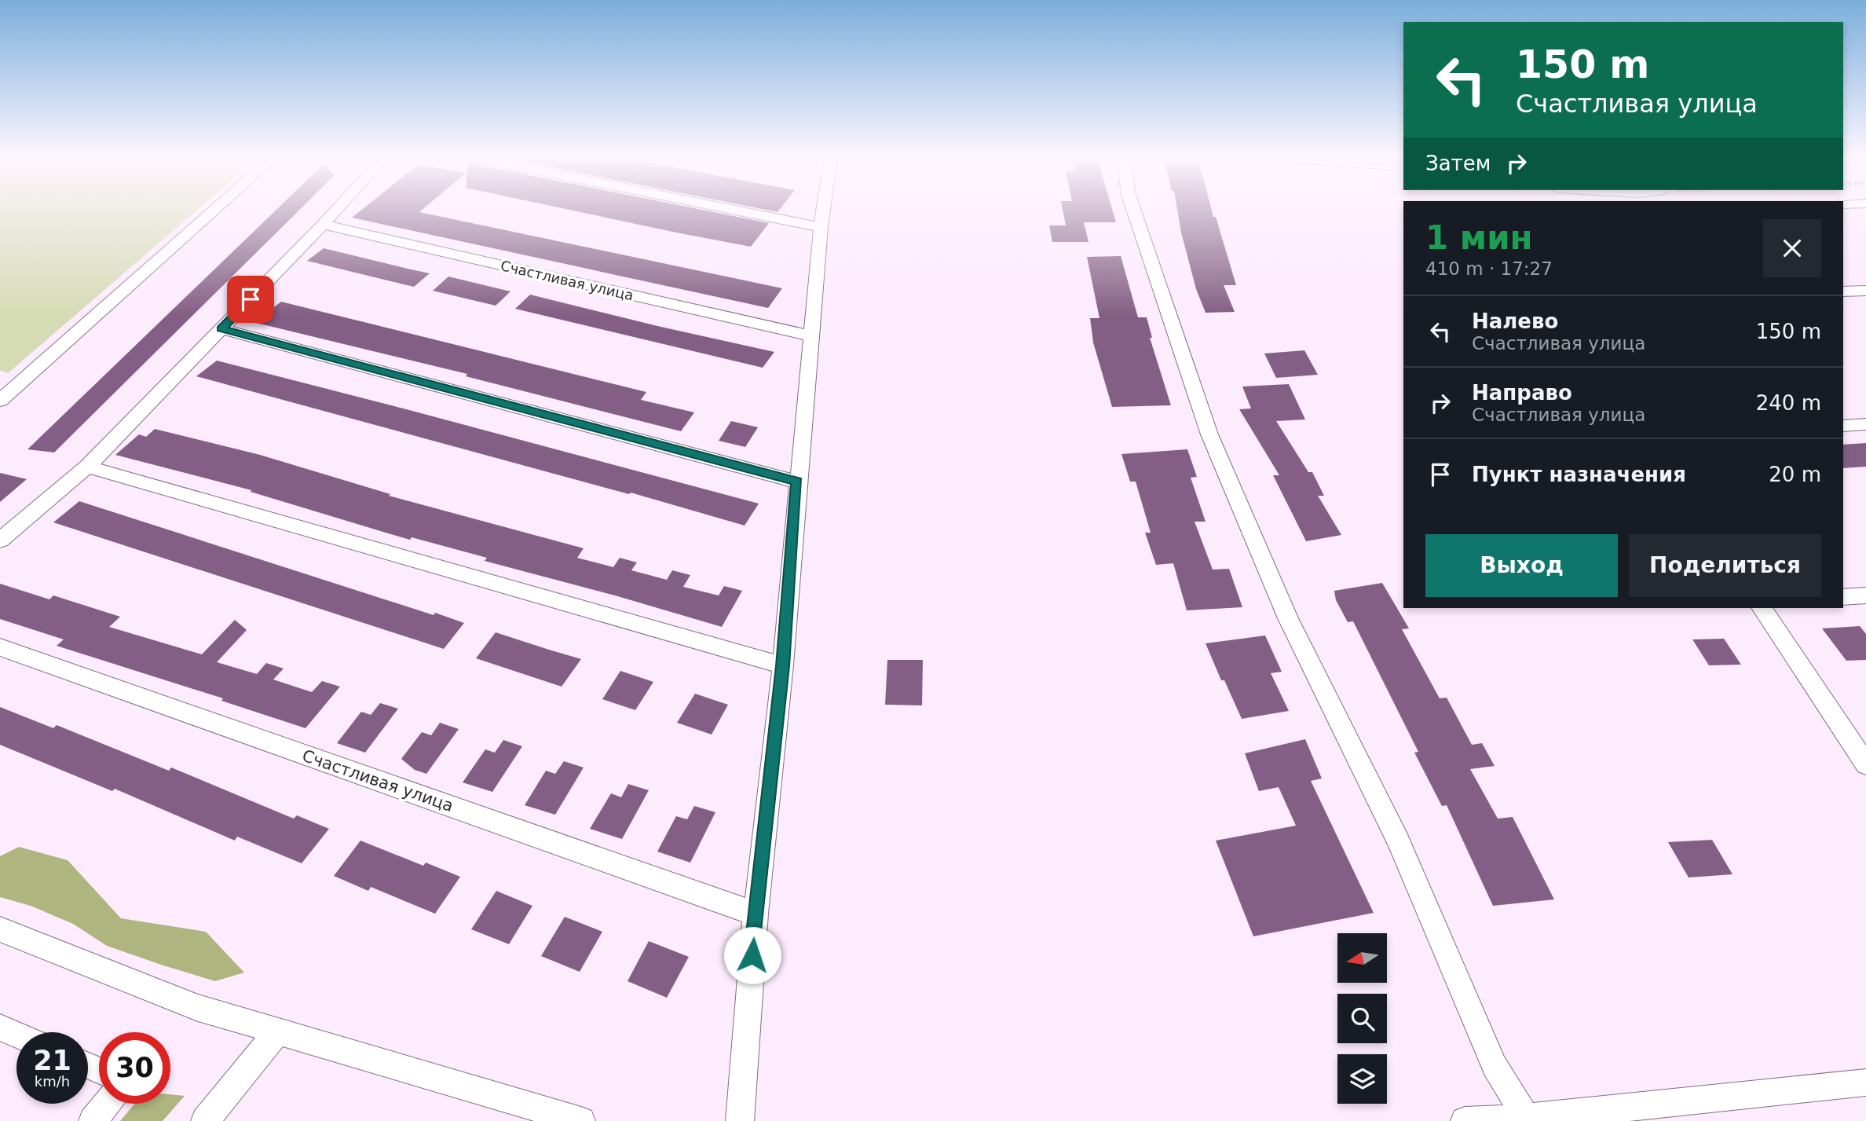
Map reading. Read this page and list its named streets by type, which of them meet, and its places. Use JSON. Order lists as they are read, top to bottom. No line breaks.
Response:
{"streets":{"street":["Счастливая улица"]},"north":"left","page":{"turn":["150 m","Счастливая улица"],"then":"Затем","heading":["1 мин","410 m · 17:27"],"list":[{"name":"Налево","note":"Счастливая улица","value":"150 m"},{"name":"Направо","note":"Счастливая улица","value":"240 m"},{"name":"Пункт назначения","value":"20 m"}],"buttons":["Выход","Поделиться"],"speed":"21 km/h","limit":"30"}}
